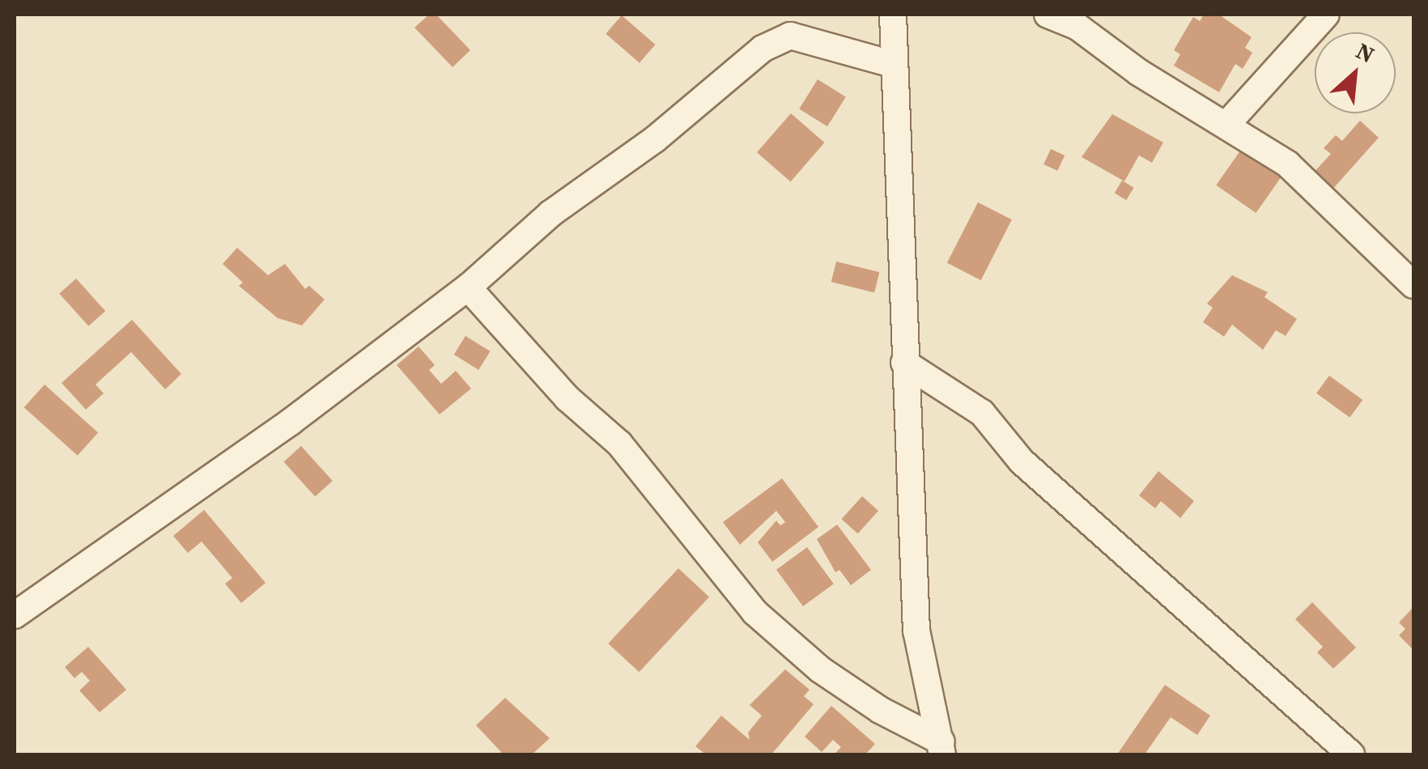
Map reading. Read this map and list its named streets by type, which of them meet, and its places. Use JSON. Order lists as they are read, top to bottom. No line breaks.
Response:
{"north":"top right"}
